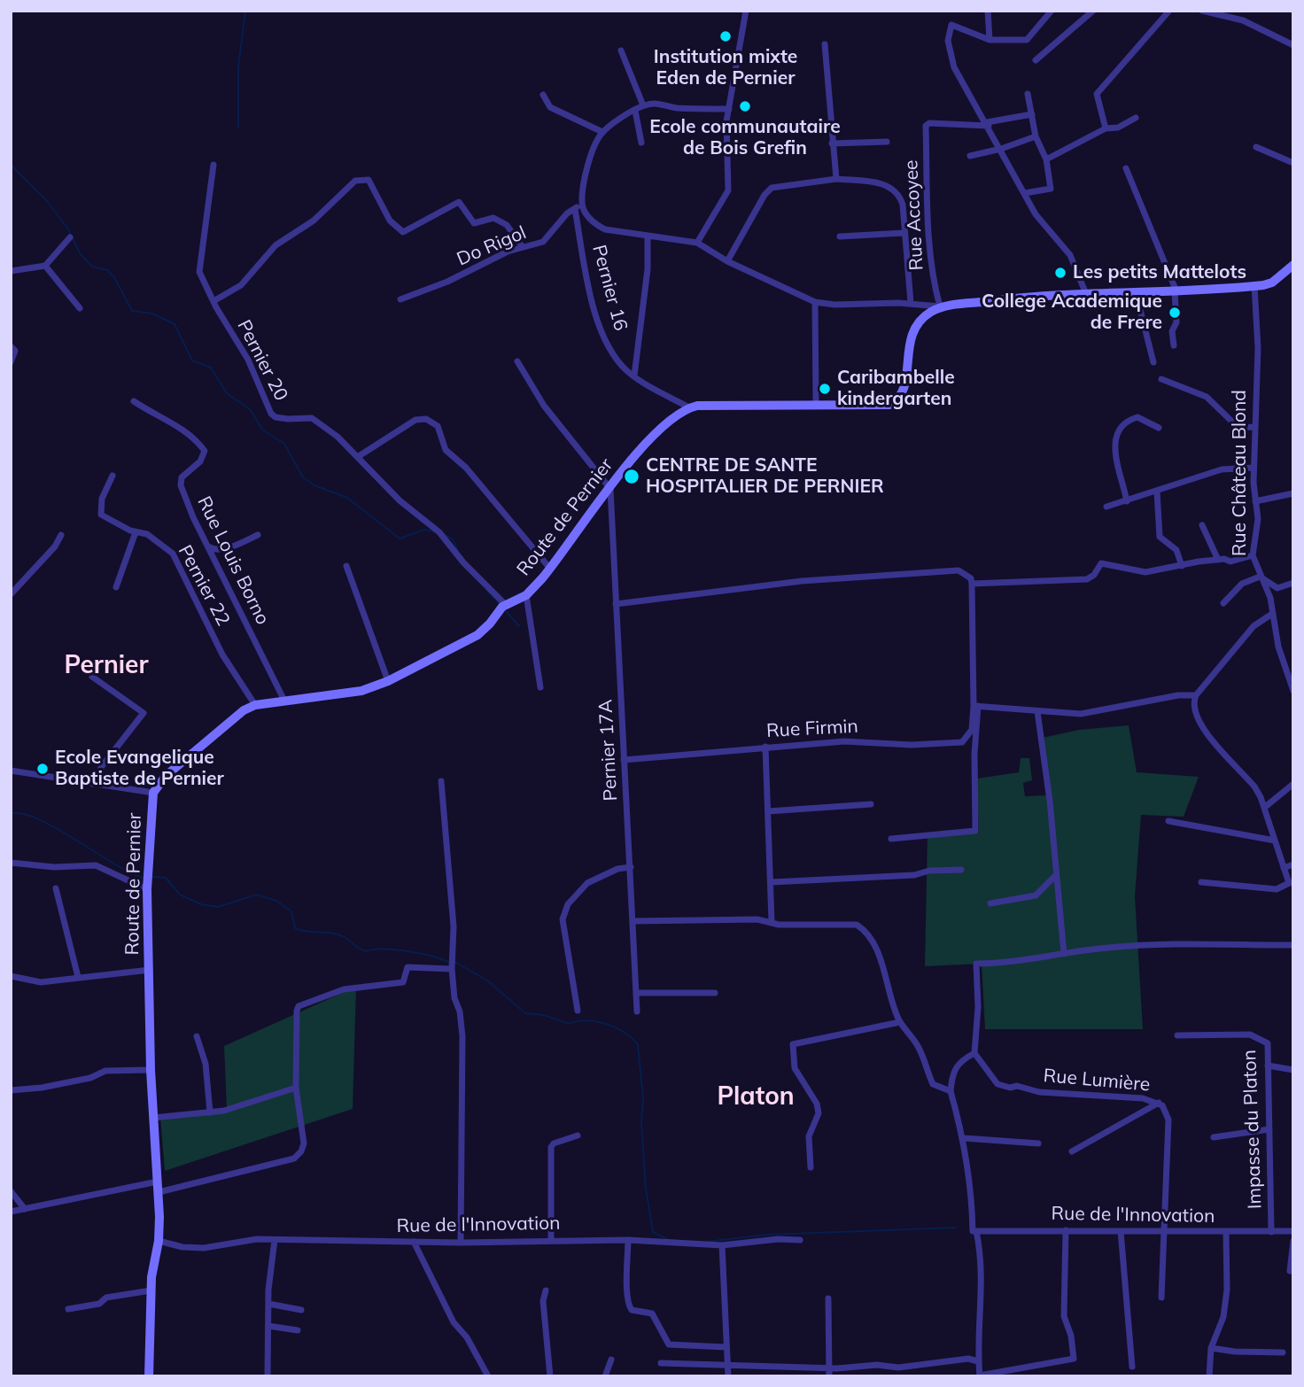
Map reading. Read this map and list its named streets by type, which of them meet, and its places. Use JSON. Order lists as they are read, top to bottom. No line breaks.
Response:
{"streets":{"street":["Rue Accoyee","Do Rigol","Pernier 16","Pernier 20","Rue Château Blond","Route de Pernier","Rue Louis Borno","Pernier 22","Rue Firmin","Pernier 17A","Rue Lumière","Impasse du Platon","Rue de l'Innovation"]},"crossings":[["Do Rigol","Pernier 16"],["Pernier 16","Route de Pernier"],["Pernier 20","Route de Pernier"],["Route de Pernier","Rue Louis Borno"],["Route de Pernier","Pernier 22"],["Route de Pernier","Pernier 17A"],["Route de Pernier","Rue de l'Innovation"],["Rue Firmin","Pernier 17A"],["Rue Lumière","Rue de l'Innovation"],["Impasse du Platon","Rue de l'Innovation"]],"districts":["Pernier","Platon"],"places":["Institution mixte Eden de Pernier","Ecole communautaire de Bois Grefin","Les petits Mattelots","College Academique de Frere","Caribambelle kindergarten","CENTRE DE SANTE HOSPITALIER DE PERNIER","Ecole Evangelique Baptiste de Pernier"]}
